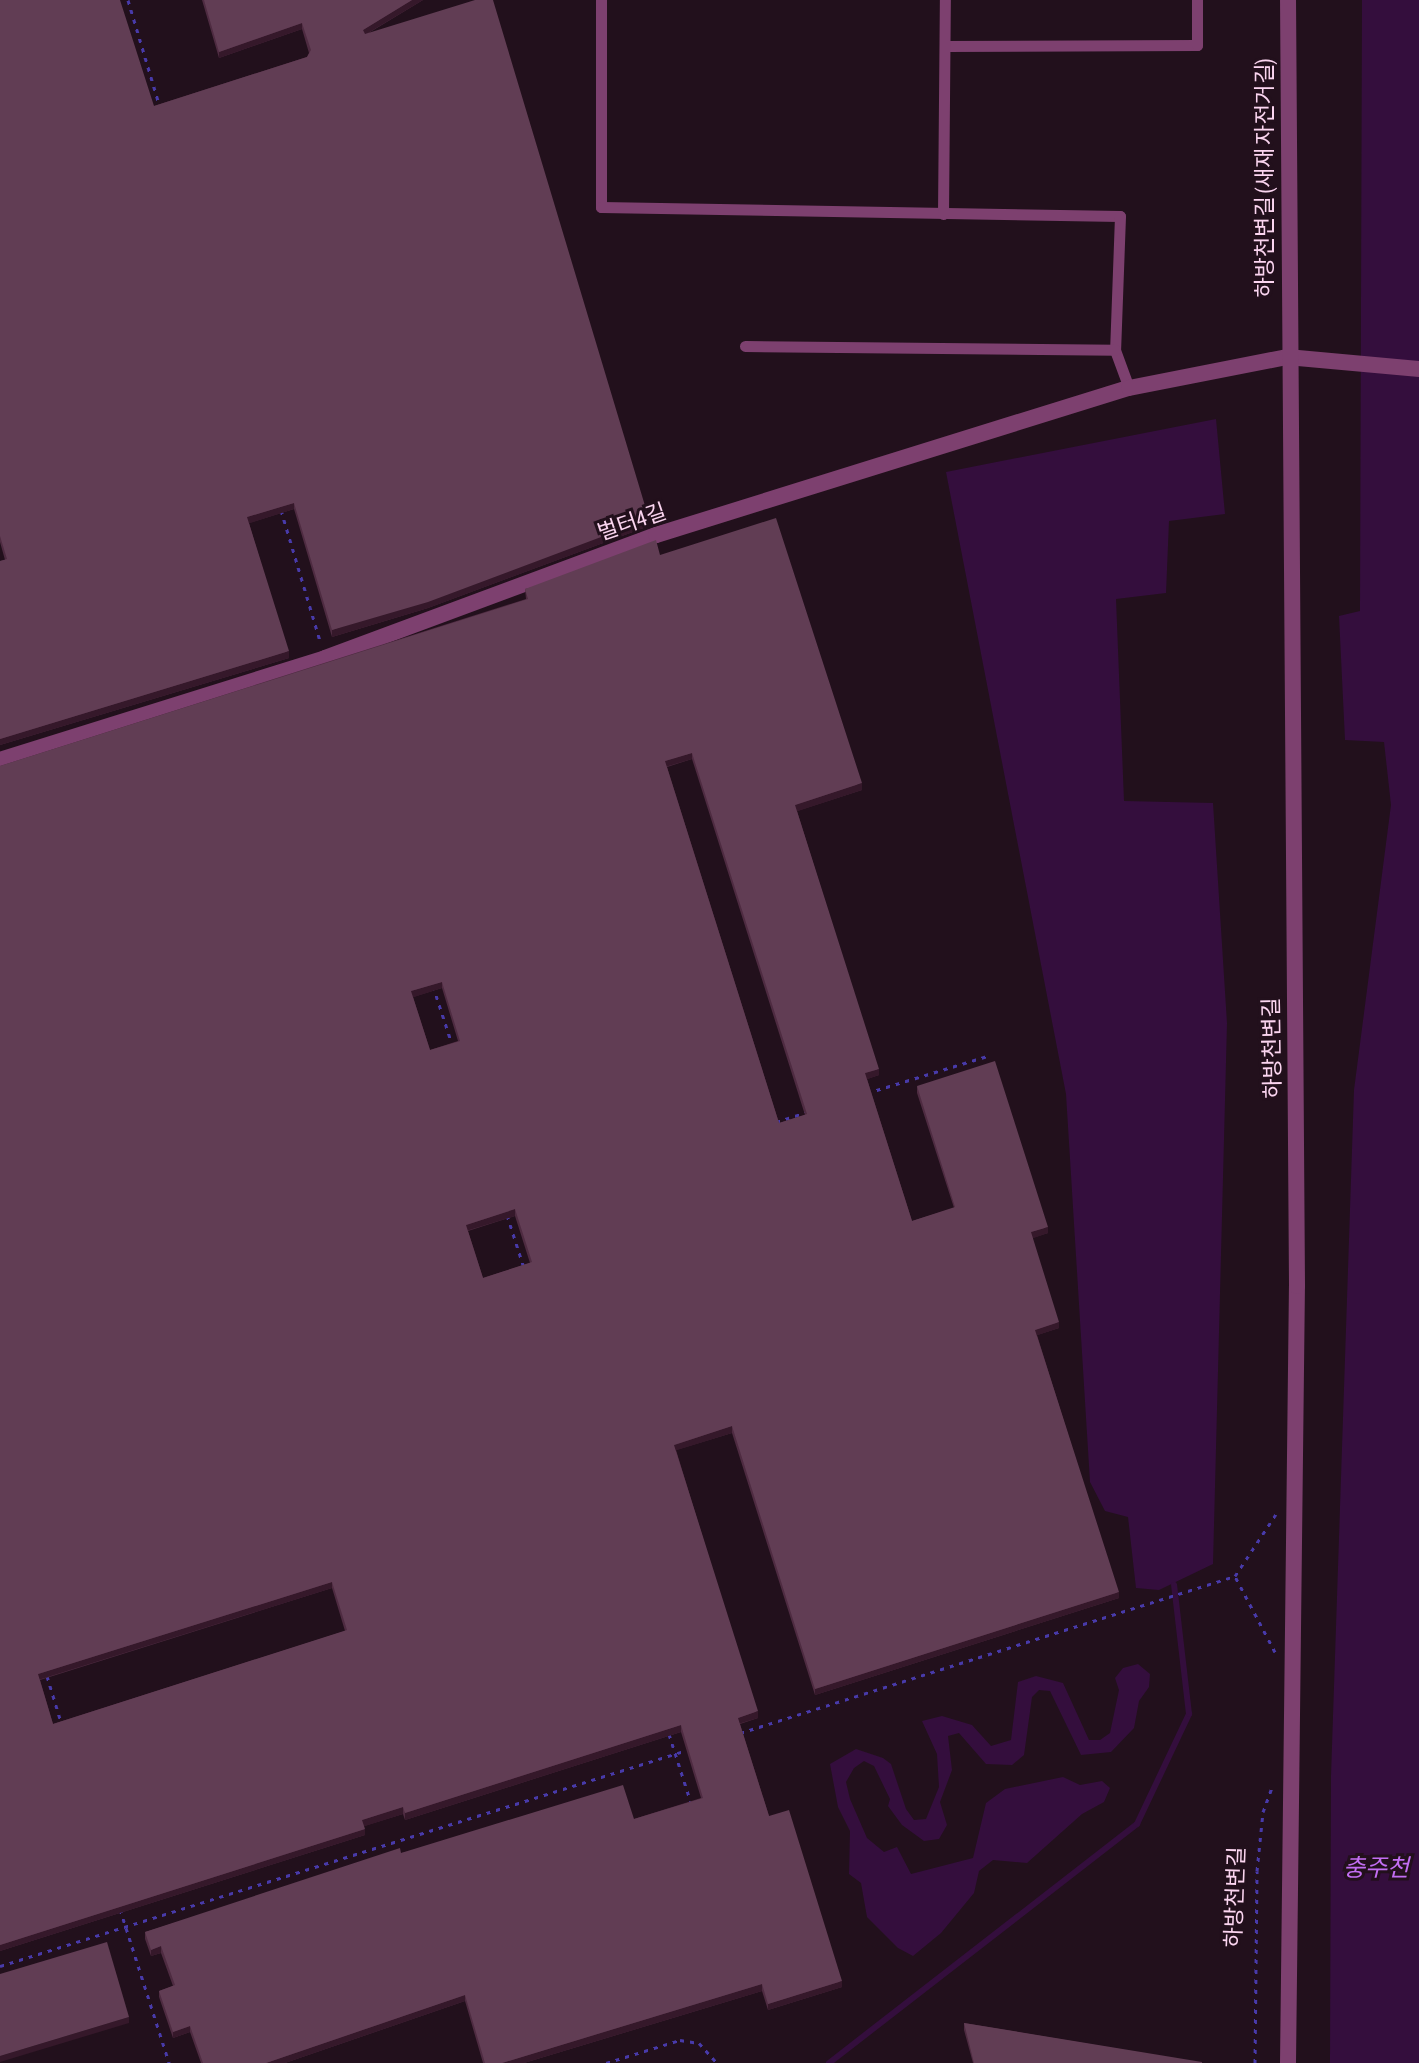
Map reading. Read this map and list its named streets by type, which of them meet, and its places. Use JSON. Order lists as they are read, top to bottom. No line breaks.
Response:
{"streets":{"street":["하방천변길 (새재 자전거길)","벌터4길","하방천변길"]},"crossings":[["하방천변길 (새재 자전거길)","벌터4길"],["하방천변길 (새재 자전거길)","하방천변길"],["벌터4길","하방천변길"]],"water":["충주천"]}
